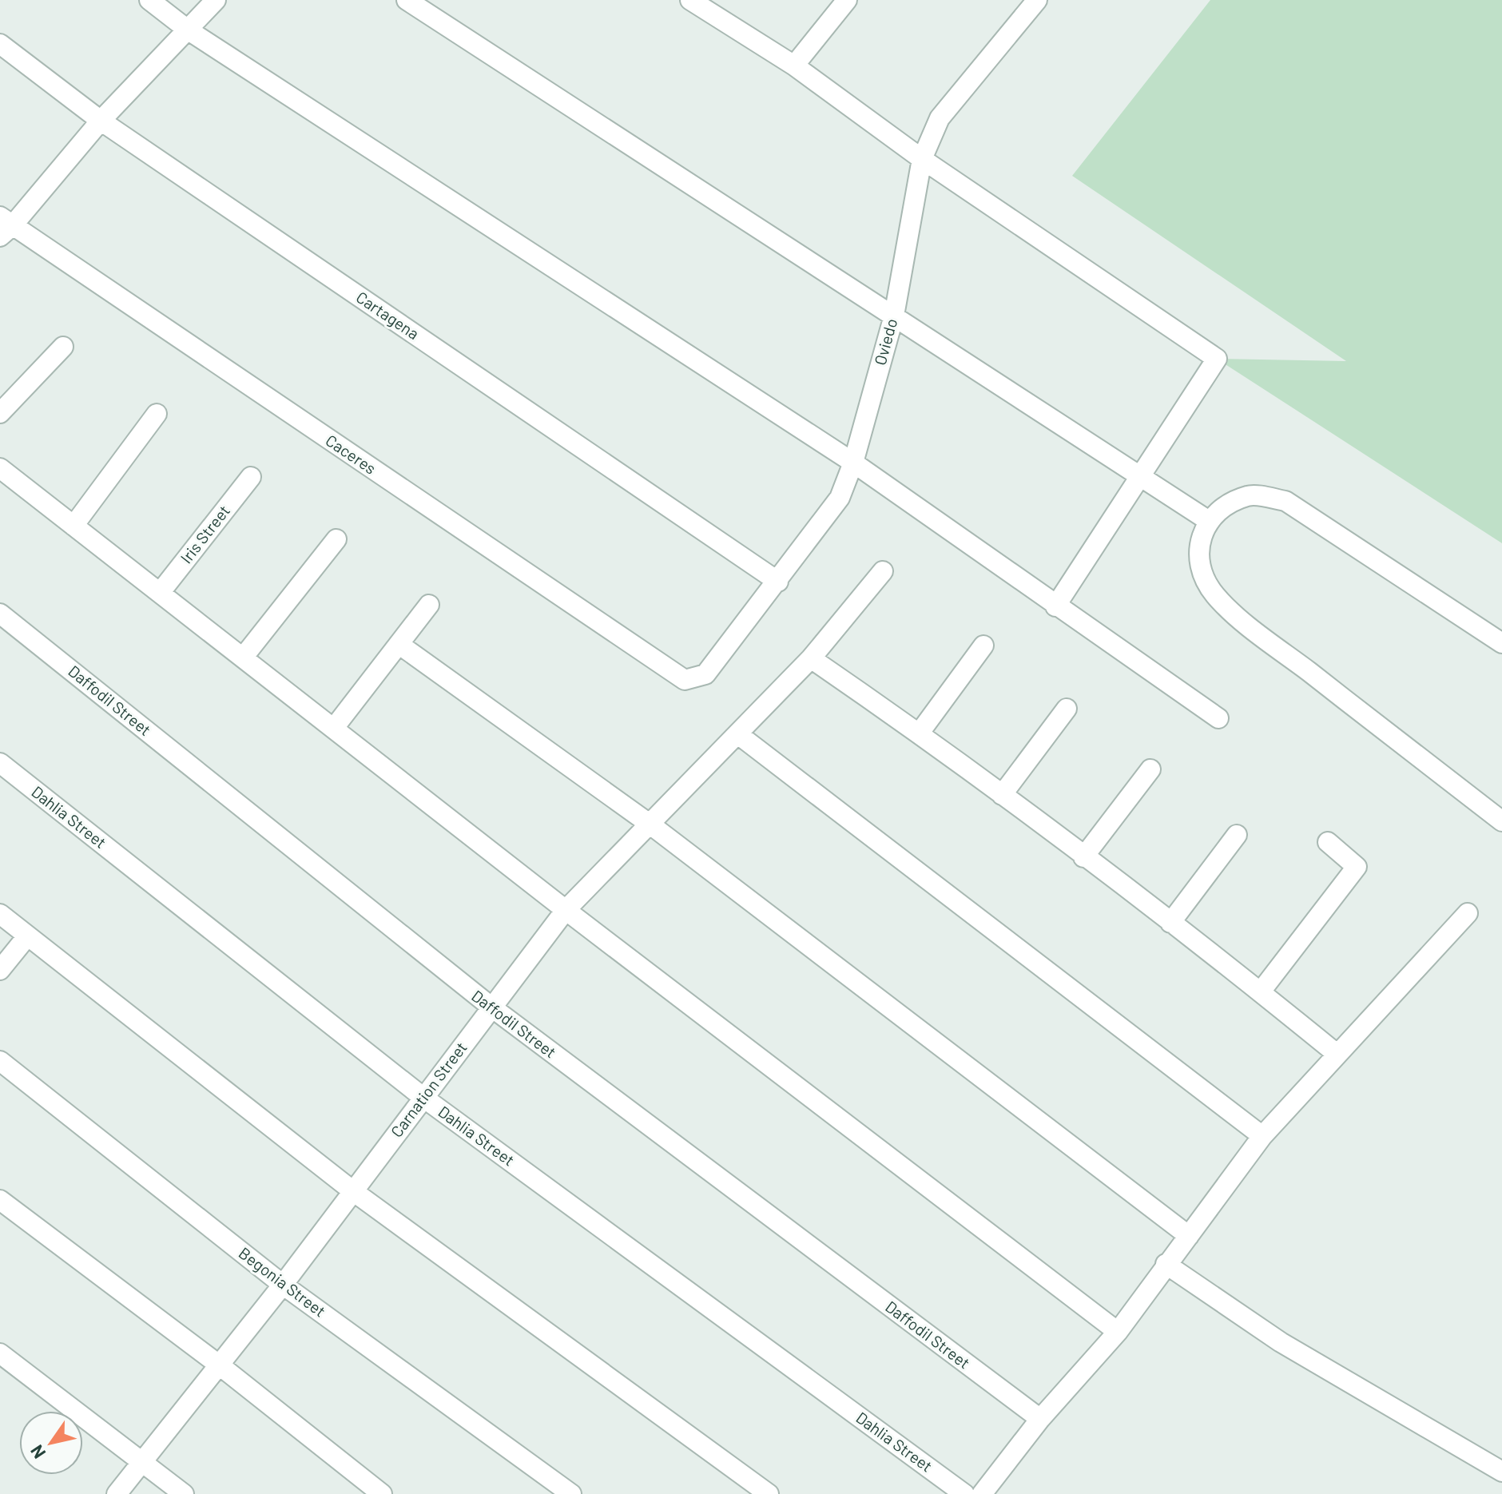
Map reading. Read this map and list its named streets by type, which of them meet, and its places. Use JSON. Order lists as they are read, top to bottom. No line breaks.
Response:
{"streets":{"street":["Cartagena","Oviedo","Caceres","Iris Street","Daffodil Street","Dahlia Street","Carnation Street","Begonia Street"]},"crossings":[["Cartagena","Oviedo"],["Oviedo","Caceres"],["Daffodil Street","Carnation Street"],["Dahlia Street","Carnation Street"],["Carnation Street","Begonia Street"]],"north":"bottom left"}
